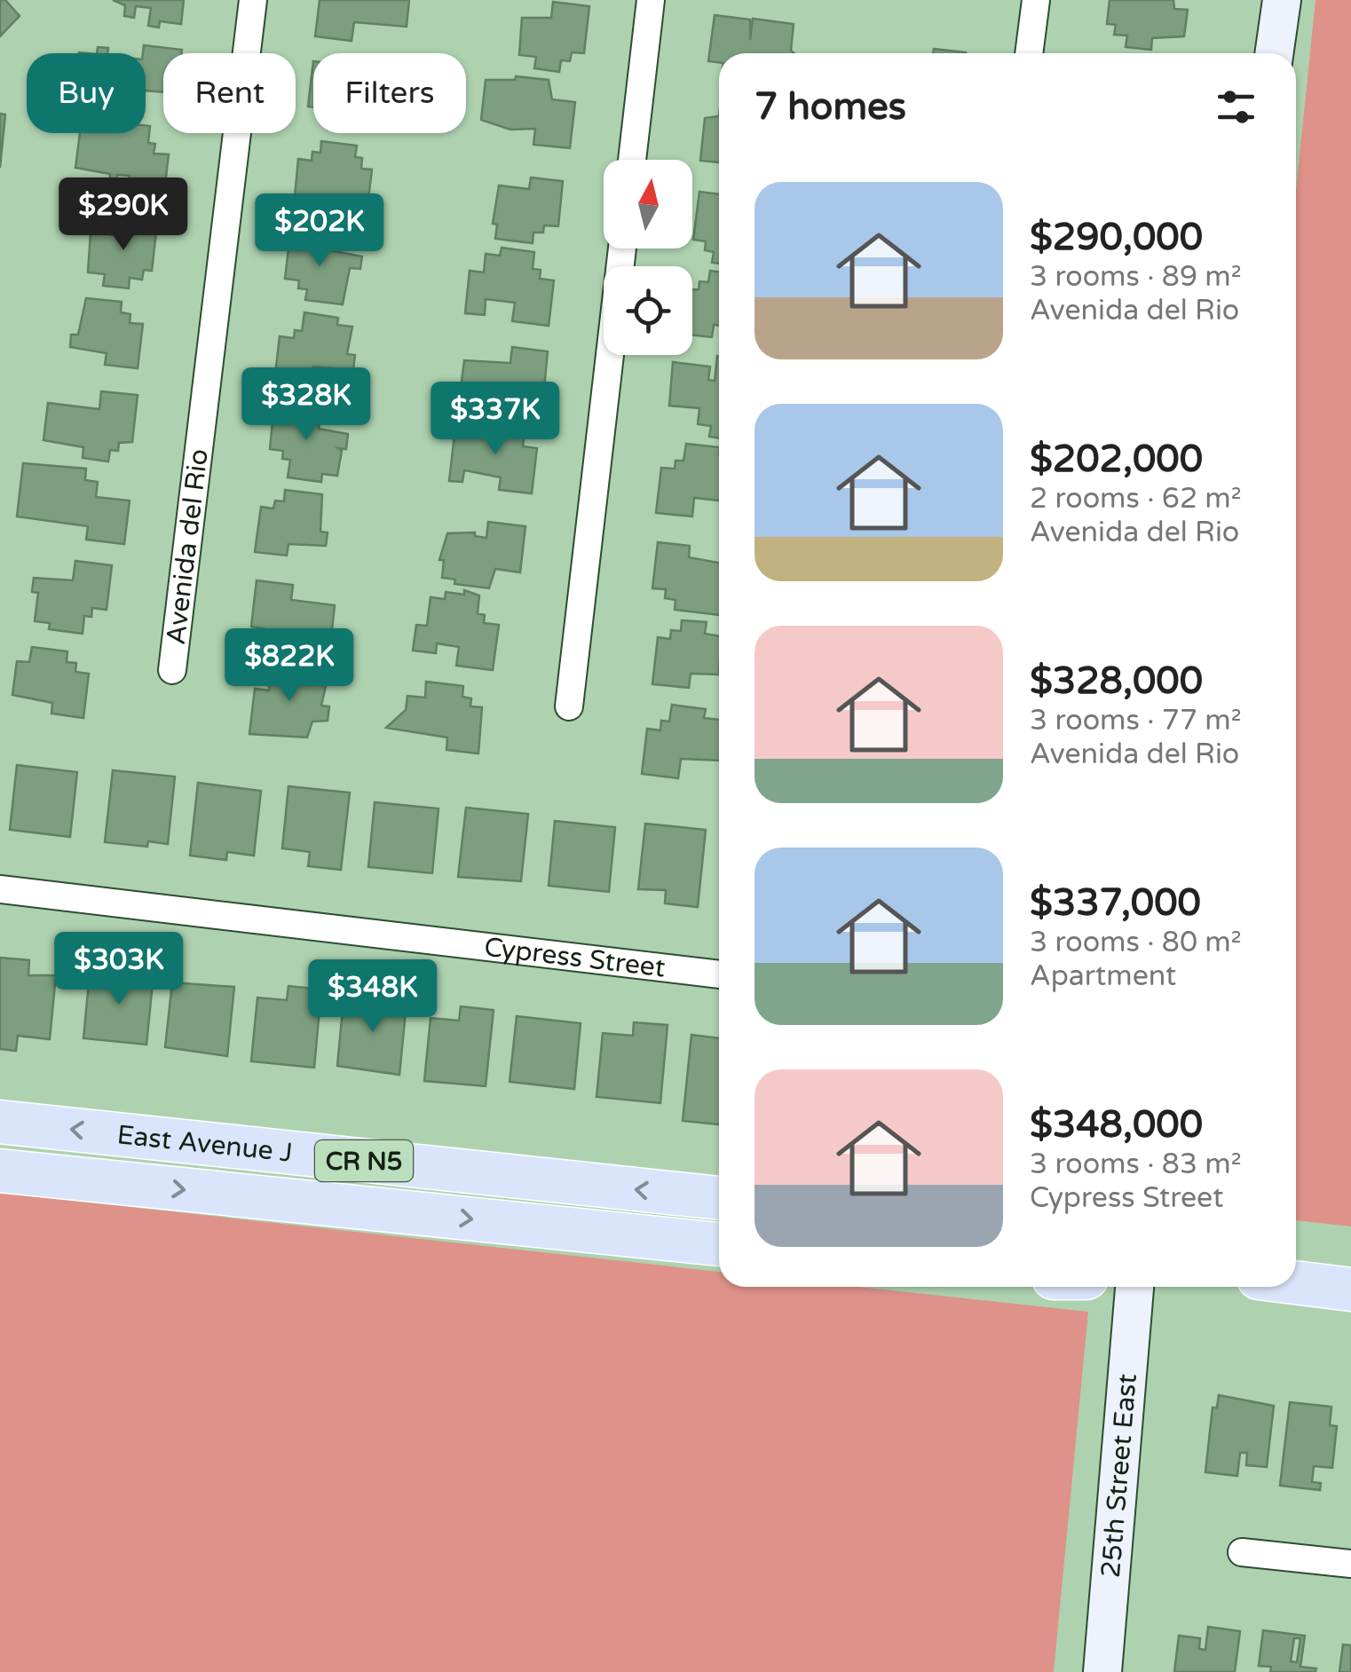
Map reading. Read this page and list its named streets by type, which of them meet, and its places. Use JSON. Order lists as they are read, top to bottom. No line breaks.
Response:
{"streets":{"main road":["East Avenue J","CR N5"],"street":["Avenida del Rio","Cypress Street","25th Street East"]},"north":"top","page":{"chip":["Buy","Rent","Filters"],"heading":"7 homes","list":[{"name":"$290,000","note":"3 rooms · 89 m² · Avenida del Rio"},{"name":"$202,000","note":"2 rooms · 62 m² · Avenida del Rio"},{"name":"$328,000","note":"3 rooms · 77 m² · Avenida del Rio"},{"name":"$337,000","note":"3 rooms · 80 m² · Apartment"},{"name":"$348,000","note":"3 rooms · 83 m² · Cypress Street"}],"price":["$290K","$202K","$328K","$337K","$822K","$303K","$348K"]}}
